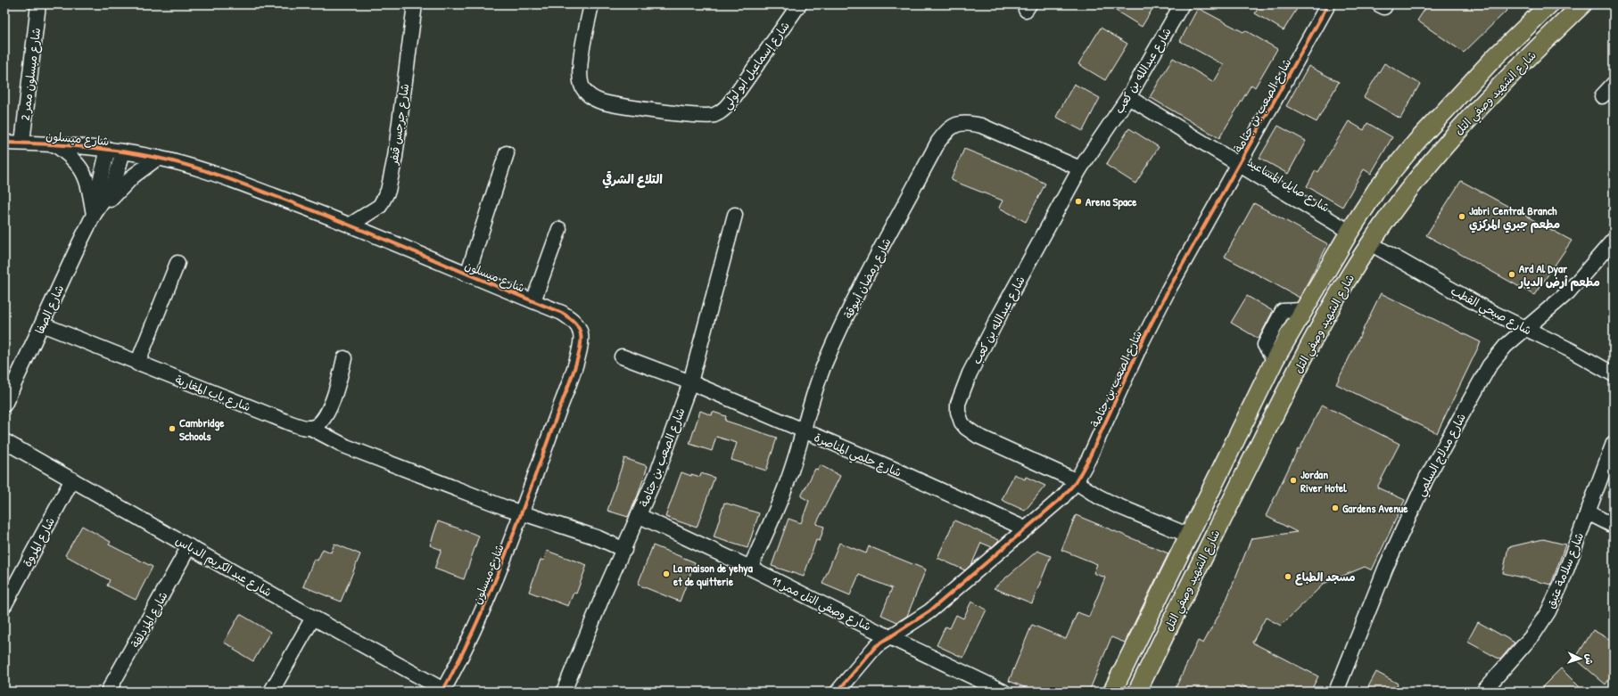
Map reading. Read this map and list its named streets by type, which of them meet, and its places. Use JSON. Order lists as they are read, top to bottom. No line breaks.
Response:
{"streets":{"main road":["شارع الشهيد وصفي التل"],"street":["شارع إسماعيل أبو لولي","شارع عبدالله بن كعب","شارع ميسلون ممر 2","شارع الصعب بن جثامة","شارع جرجس قنفر","شارع ميسلون","شارع صايل المساعيد","شارع رمضان أبيوقة","شارع الصفا","شارع صبحي القطب","شارع باب المغاربة","شارع حلمي المناصرة","شارع مدلاج السلمي","شارع المروة","شارع عبد الكريم الدباس","شارع سلامة عتيق","شارع وصفي التل ممر 11","شارع المزدلفة"]},"crossings":[["شارع عبدالله بن كعب","شارع الشهيد وصفي التل"],["شارع عبدالله بن كعب","شارع الصعب بن جثامة"],["شارع عبدالله بن كعب","شارع صايل المساعيد"],["شارع عبدالله بن كعب","شارع رمضان أبيوقة"],["شارع ميسلون ممر 2","شارع ميسلون"],["شارع الشهيد وصفي التل","شارع صايل المساعيد"],["شارع الشهيد وصفي التل","شارع صبحي القطب"],["شارع الصعب بن جثامة","شارع صايل المساعيد"],["شارع الصعب بن جثامة","شارع باب المغاربة"],["شارع الصعب بن جثامة","شارع حلمي المناصرة"],["شارع الصعب بن جثامة","شارع وصفي التل ممر 11"],["شارع جرجس قنفر","شارع ميسلون"],["شارع ميسلون","شارع الصفا"],["شارع ميسلون","شارع باب المغاربة"],["شارع ميسلون","شارع عبد الكريم الدباس"],["شارع رمضان أبيوقة","شارع حلمي المناصرة"],["شارع رمضان أبيوقة","شارع وصفي التل ممر 11"],["شارع الصفا","شارع باب المغاربة"],["شارع صبحي القطب","شارع مدلاج السلمي"],["شارع المروة","شارع عبد الكريم الدباس"],["شارع عبد الكريم الدباس","شارع المزدلفة"]],"districts":["التلاع الشرقي"],"places":["Arena Space","Jabri Central Branch مطعم جبري المركزي","Ard Al Dyar مطعم أرض الديار","Cambridge Schools","Jordan River Hotel","Gardens Avenue","La maison de yehya et de quitterie","مسجد الطباع"],"north":"right"}
